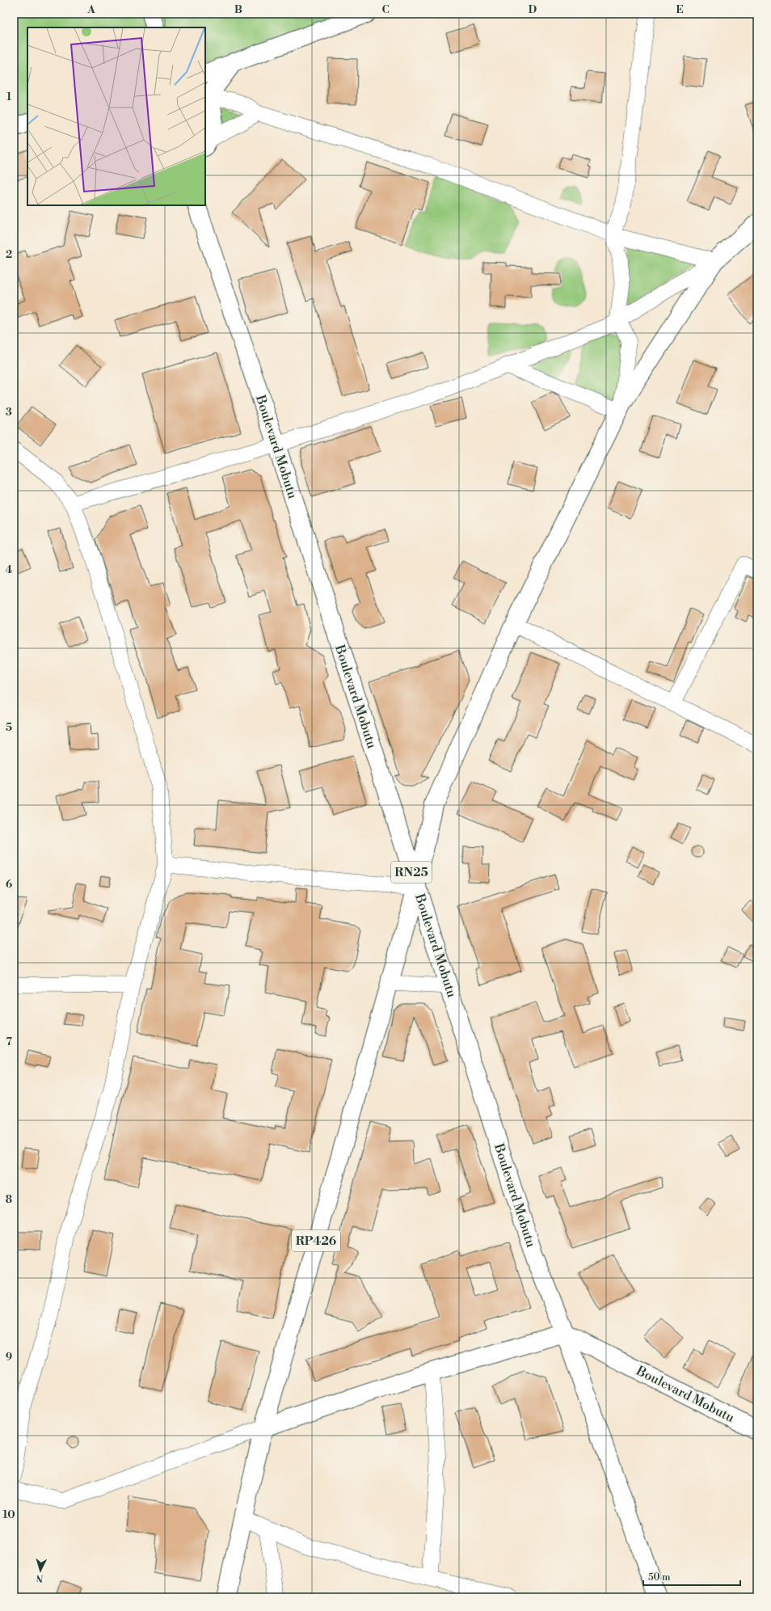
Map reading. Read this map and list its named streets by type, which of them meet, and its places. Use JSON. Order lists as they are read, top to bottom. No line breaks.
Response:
{"streets":{"main road":["Boulevard Mobutu","RN25","RP426"]},"crossings":[["Boulevard Mobutu","RP426"]],"scale_bar":"50 m","north":"bottom","grid":{"columns":["A","B","C","D","E"],"rows":["1","2","3","4","5","6","7","8","9","10"]}}
